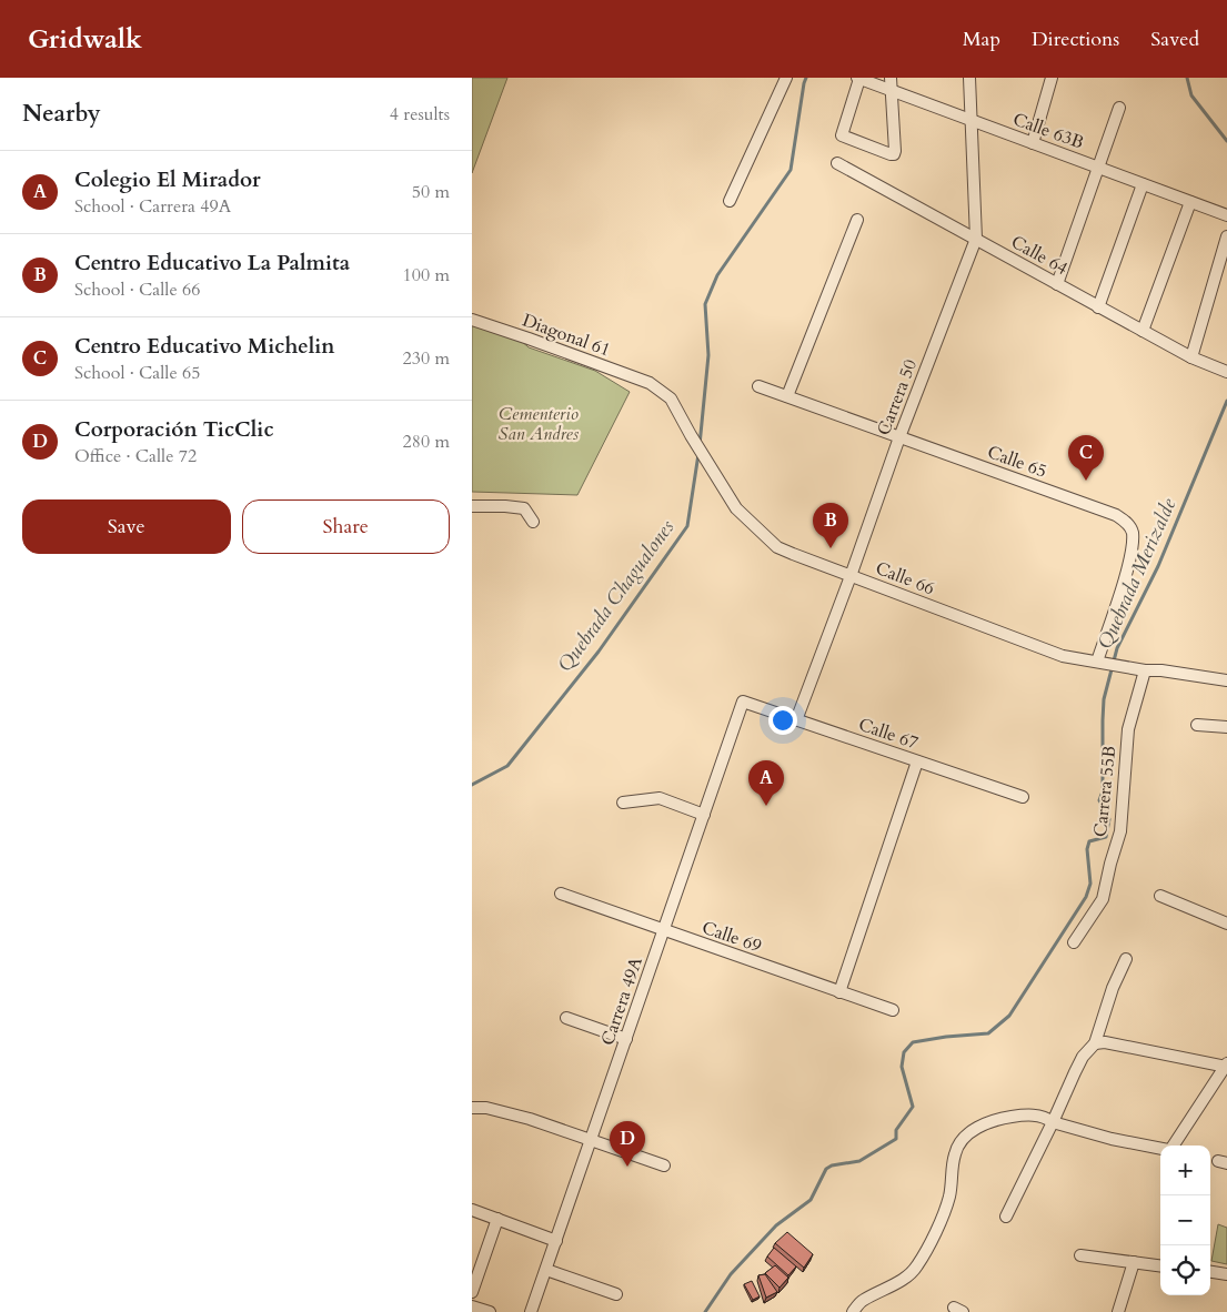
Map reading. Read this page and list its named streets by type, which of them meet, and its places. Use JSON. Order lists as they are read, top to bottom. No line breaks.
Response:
{"streets":{"street":["Calle 63B","Calle 64","Diagonal 61","Carrera 50","Calle 65","Calle 66","Calle 67","Carrera 55B","Calle 69","Carrera 49A"]},"crossings":[["Calle 63B","Carrera 50"],["Calle 64","Carrera 50"],["Diagonal 61","Calle 66"],["Carrera 50","Calle 65"],["Carrera 50","Calle 66"],["Carrera 50","Calle 67"],["Calle 65","Calle 66"],["Calle 66","Carrera 55B"],["Calle 67","Carrera 49A"],["Calle 69","Carrera 49A"]],"water":["Quebrada Merizalde","Quebrada Chagualones"],"parks":["Cementerio San Andres"],"page":{"header":"Gridwalk","nav":["Map","Directions","Saved"],"heading":["Nearby","4 results"],"list":[{"mark":"A","name":"Colegio El Mirador","note":"School · Carrera 49A","value":"50 m"},{"mark":"B","name":"Centro Educativo La Palmita","note":"School · Calle 66","value":"100 m"},{"mark":"C","name":"Centro Educativo Michelin","note":"School · Calle 65","value":"230 m"},{"mark":"D","name":"Corporación TicClic","note":"Office · Calle 72","value":"280 m"}],"pins":["C","B","A","D"],"buttons":["Save","Share"],"map_buttons":["+","−"]}}
